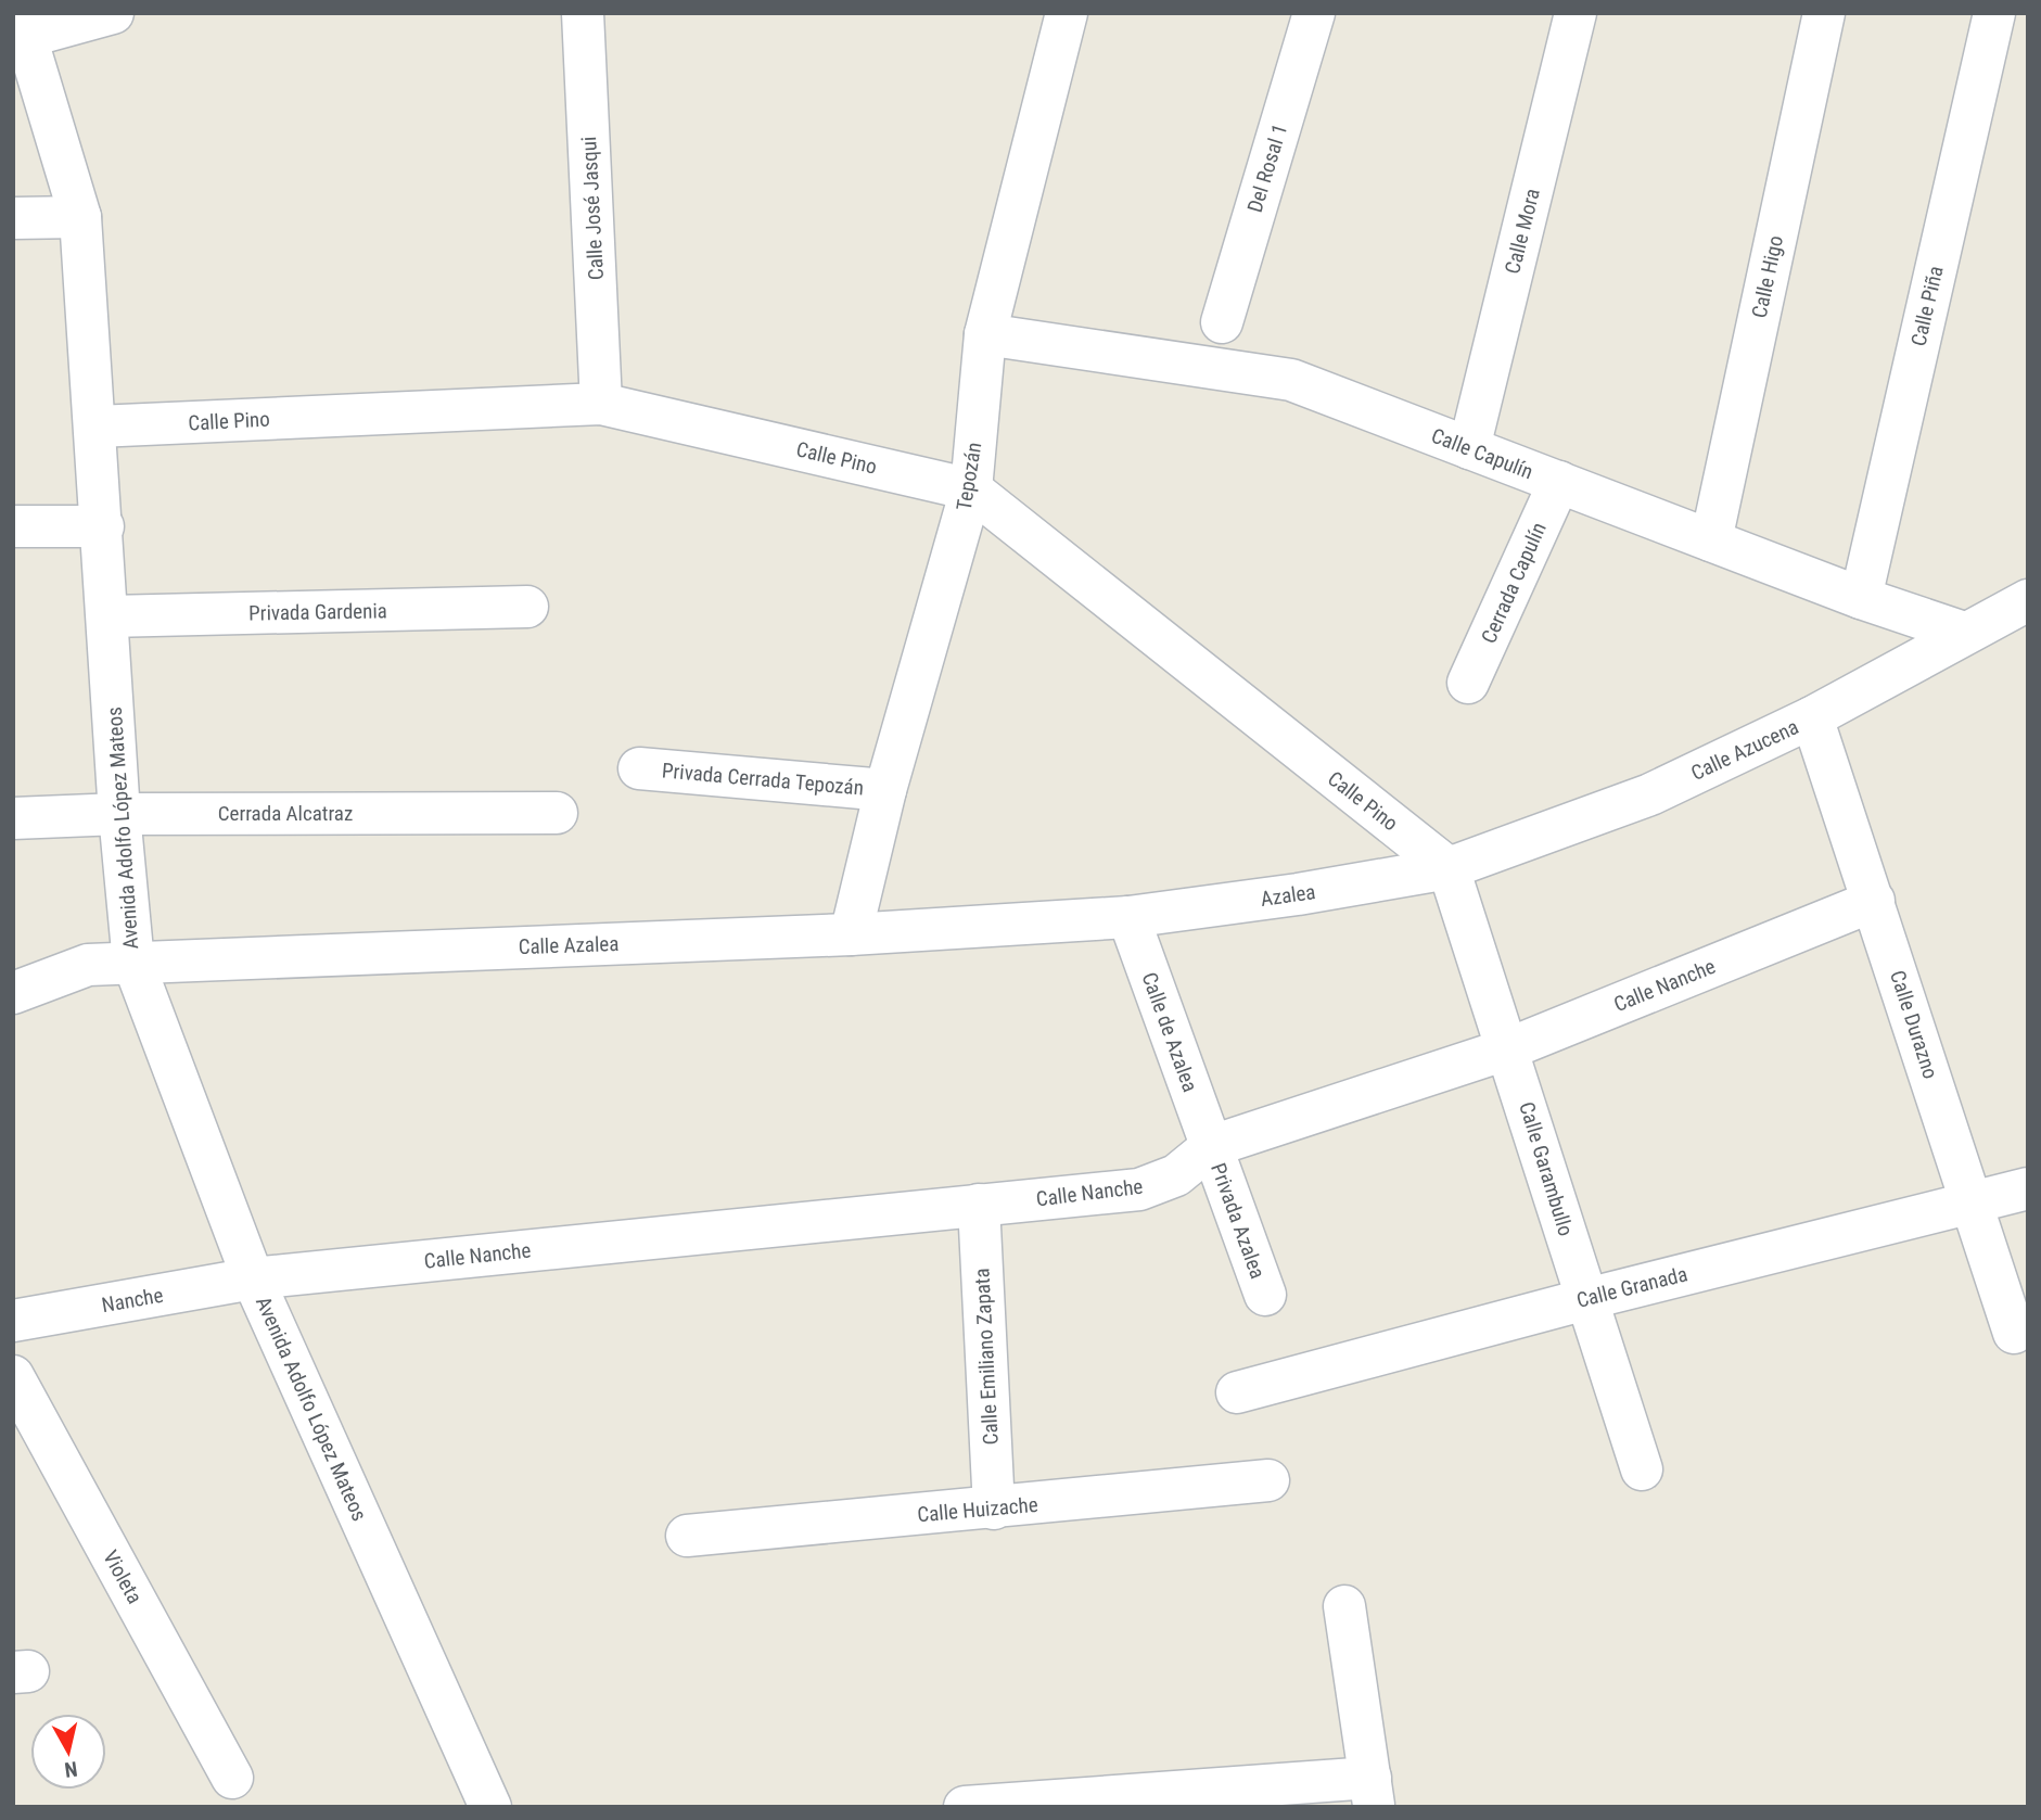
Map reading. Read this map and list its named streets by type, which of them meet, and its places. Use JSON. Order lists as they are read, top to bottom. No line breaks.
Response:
{"streets":{"street":["Del Rosal 1","Calle José Jasqui","Calle Mora","Calle Higo","Calle Piña","Calle Pino","Calle Capulín","Tepozán","Cerrada Capulín","Privada Gardenia","Calle Azucena","Privada Cerrada Tepozán","Cerrada Alcatraz","Avenida Adolfo López Mateos","Azalea","Calle Azalea","Calle Nanche","Calle Durazno","Calle de Azalea","Calle Garambullo","Privada Azalea","Calle Granada","Nanche","Calle Emiliano Zapata","Calle Huizache","Violeta"]},"crossings":[["Calle José Jasqui","Calle Pino"],["Calle Mora","Calle Capulín"],["Calle Higo","Calle Capulín"],["Calle Piña","Calle Capulín"],["Calle Pino","Tepozán"],["Calle Pino","Calle Azucena"],["Calle Pino","Avenida Adolfo López Mateos"],["Calle Pino","Azalea"],["Calle Pino","Calle Garambullo"],["Calle Capulín","Tepozán"],["Calle Capulín","Cerrada Capulín"],["Calle Capulín","Calle Azucena"],["Tepozán","Privada Cerrada Tepozán"],["Tepozán","Calle Azalea"],["Privada Gardenia","Avenida Adolfo López Mateos"],["Calle Azucena","Azalea"],["Calle Azucena","Calle Durazno"],["Calle Azucena","Calle Garambullo"],["Cerrada Alcatraz","Avenida Adolfo López Mateos"],["Avenida Adolfo López Mateos","Calle Azalea"],["Avenida Adolfo López Mateos","Calle Nanche"],["Avenida Adolfo López Mateos","Nanche"],["Azalea","Calle Azalea"],["Azalea","Calle de Azalea"],["Azalea","Calle Garambullo"],["Calle Azalea","Calle de Azalea"],["Calle Nanche","Calle Durazno"],["Calle Nanche","Calle de Azalea"],["Calle Nanche","Calle Garambullo"],["Calle Nanche","Privada Azalea"],["Calle Nanche","Nanche"],["Calle Nanche","Calle Emiliano Zapata"],["Calle Durazno","Calle Granada"],["Calle de Azalea","Privada Azalea"],["Calle Garambullo","Calle Granada"],["Calle Emiliano Zapata","Calle Huizache"]],"north":"bottom"}
